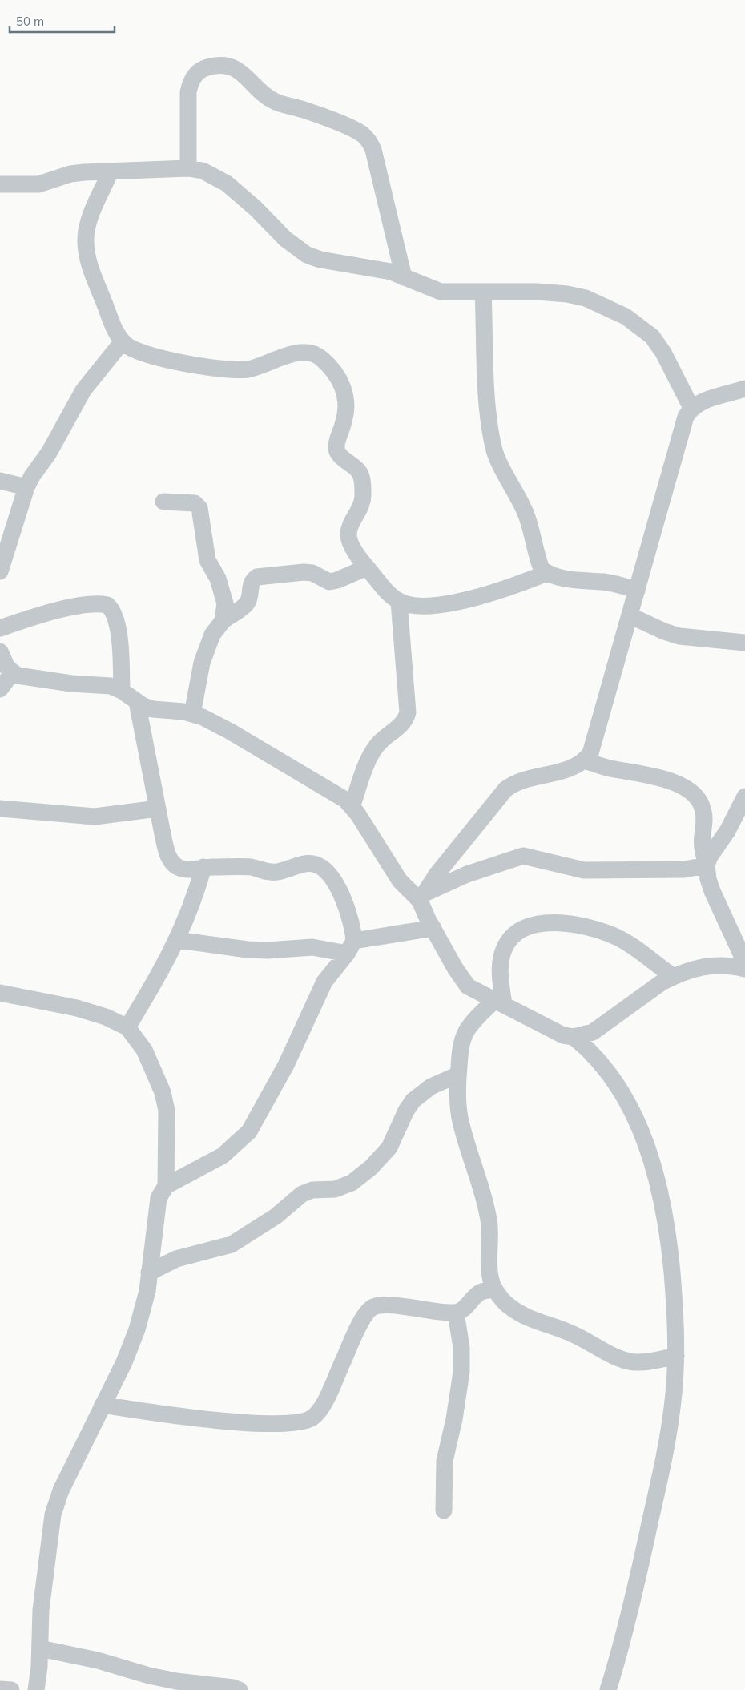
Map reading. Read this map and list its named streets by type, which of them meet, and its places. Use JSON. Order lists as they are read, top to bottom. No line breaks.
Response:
{"scale_bar":"50 m"}
